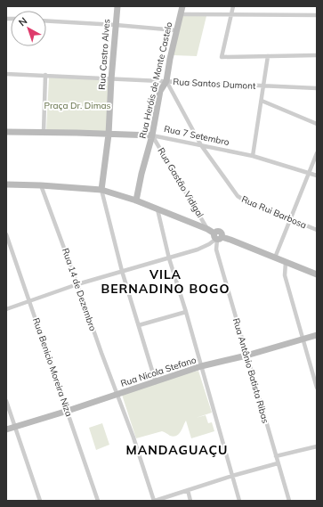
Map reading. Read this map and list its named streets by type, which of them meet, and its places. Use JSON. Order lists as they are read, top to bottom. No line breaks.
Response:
{"streets":{"main road":["Rua Castro Alves","Rua Heróis de Monte Castelo","Rua 7 Setembro","Rua Nicola Stefano"],"street":["Rua Santos Dumont","Rua Gastão Vidigal","Rua Rui Barbosa","Rua 14 de Dezembro","Rua Benicio Moreira Niza","Rua Antônio Batista Ribas"]},"crossings":[["Rua Castro Alves","Rua Santos Dumont"],["Rua Castro Alves","Rua 7 Setembro"],["Rua Heróis de Monte Castelo","Rua Santos Dumont"],["Rua Heróis de Monte Castelo","Rua 7 Setembro"],["Rua Heróis de Monte Castelo","Rua Gastão Vidigal"],["Rua Heróis de Monte Castelo","Rua Rui Barbosa"],["Rua Santos Dumont","Rua Rui Barbosa"],["Rua 7 Setembro","Rua Gastão Vidigal"],["Rua 7 Setembro","Rua Rui Barbosa"],["Rua 14 de Dezembro","Rua Nicola Stefano"],["Rua Benicio Moreira Niza","Rua Nicola Stefano"],["Rua Antônio Batista Ribas","Rua Nicola Stefano"]],"districts":["VILA BERNADINO BOGO","MANDAGUAÇU"],"parks":["Praça Dr. Dimas"],"north":"top left"}
